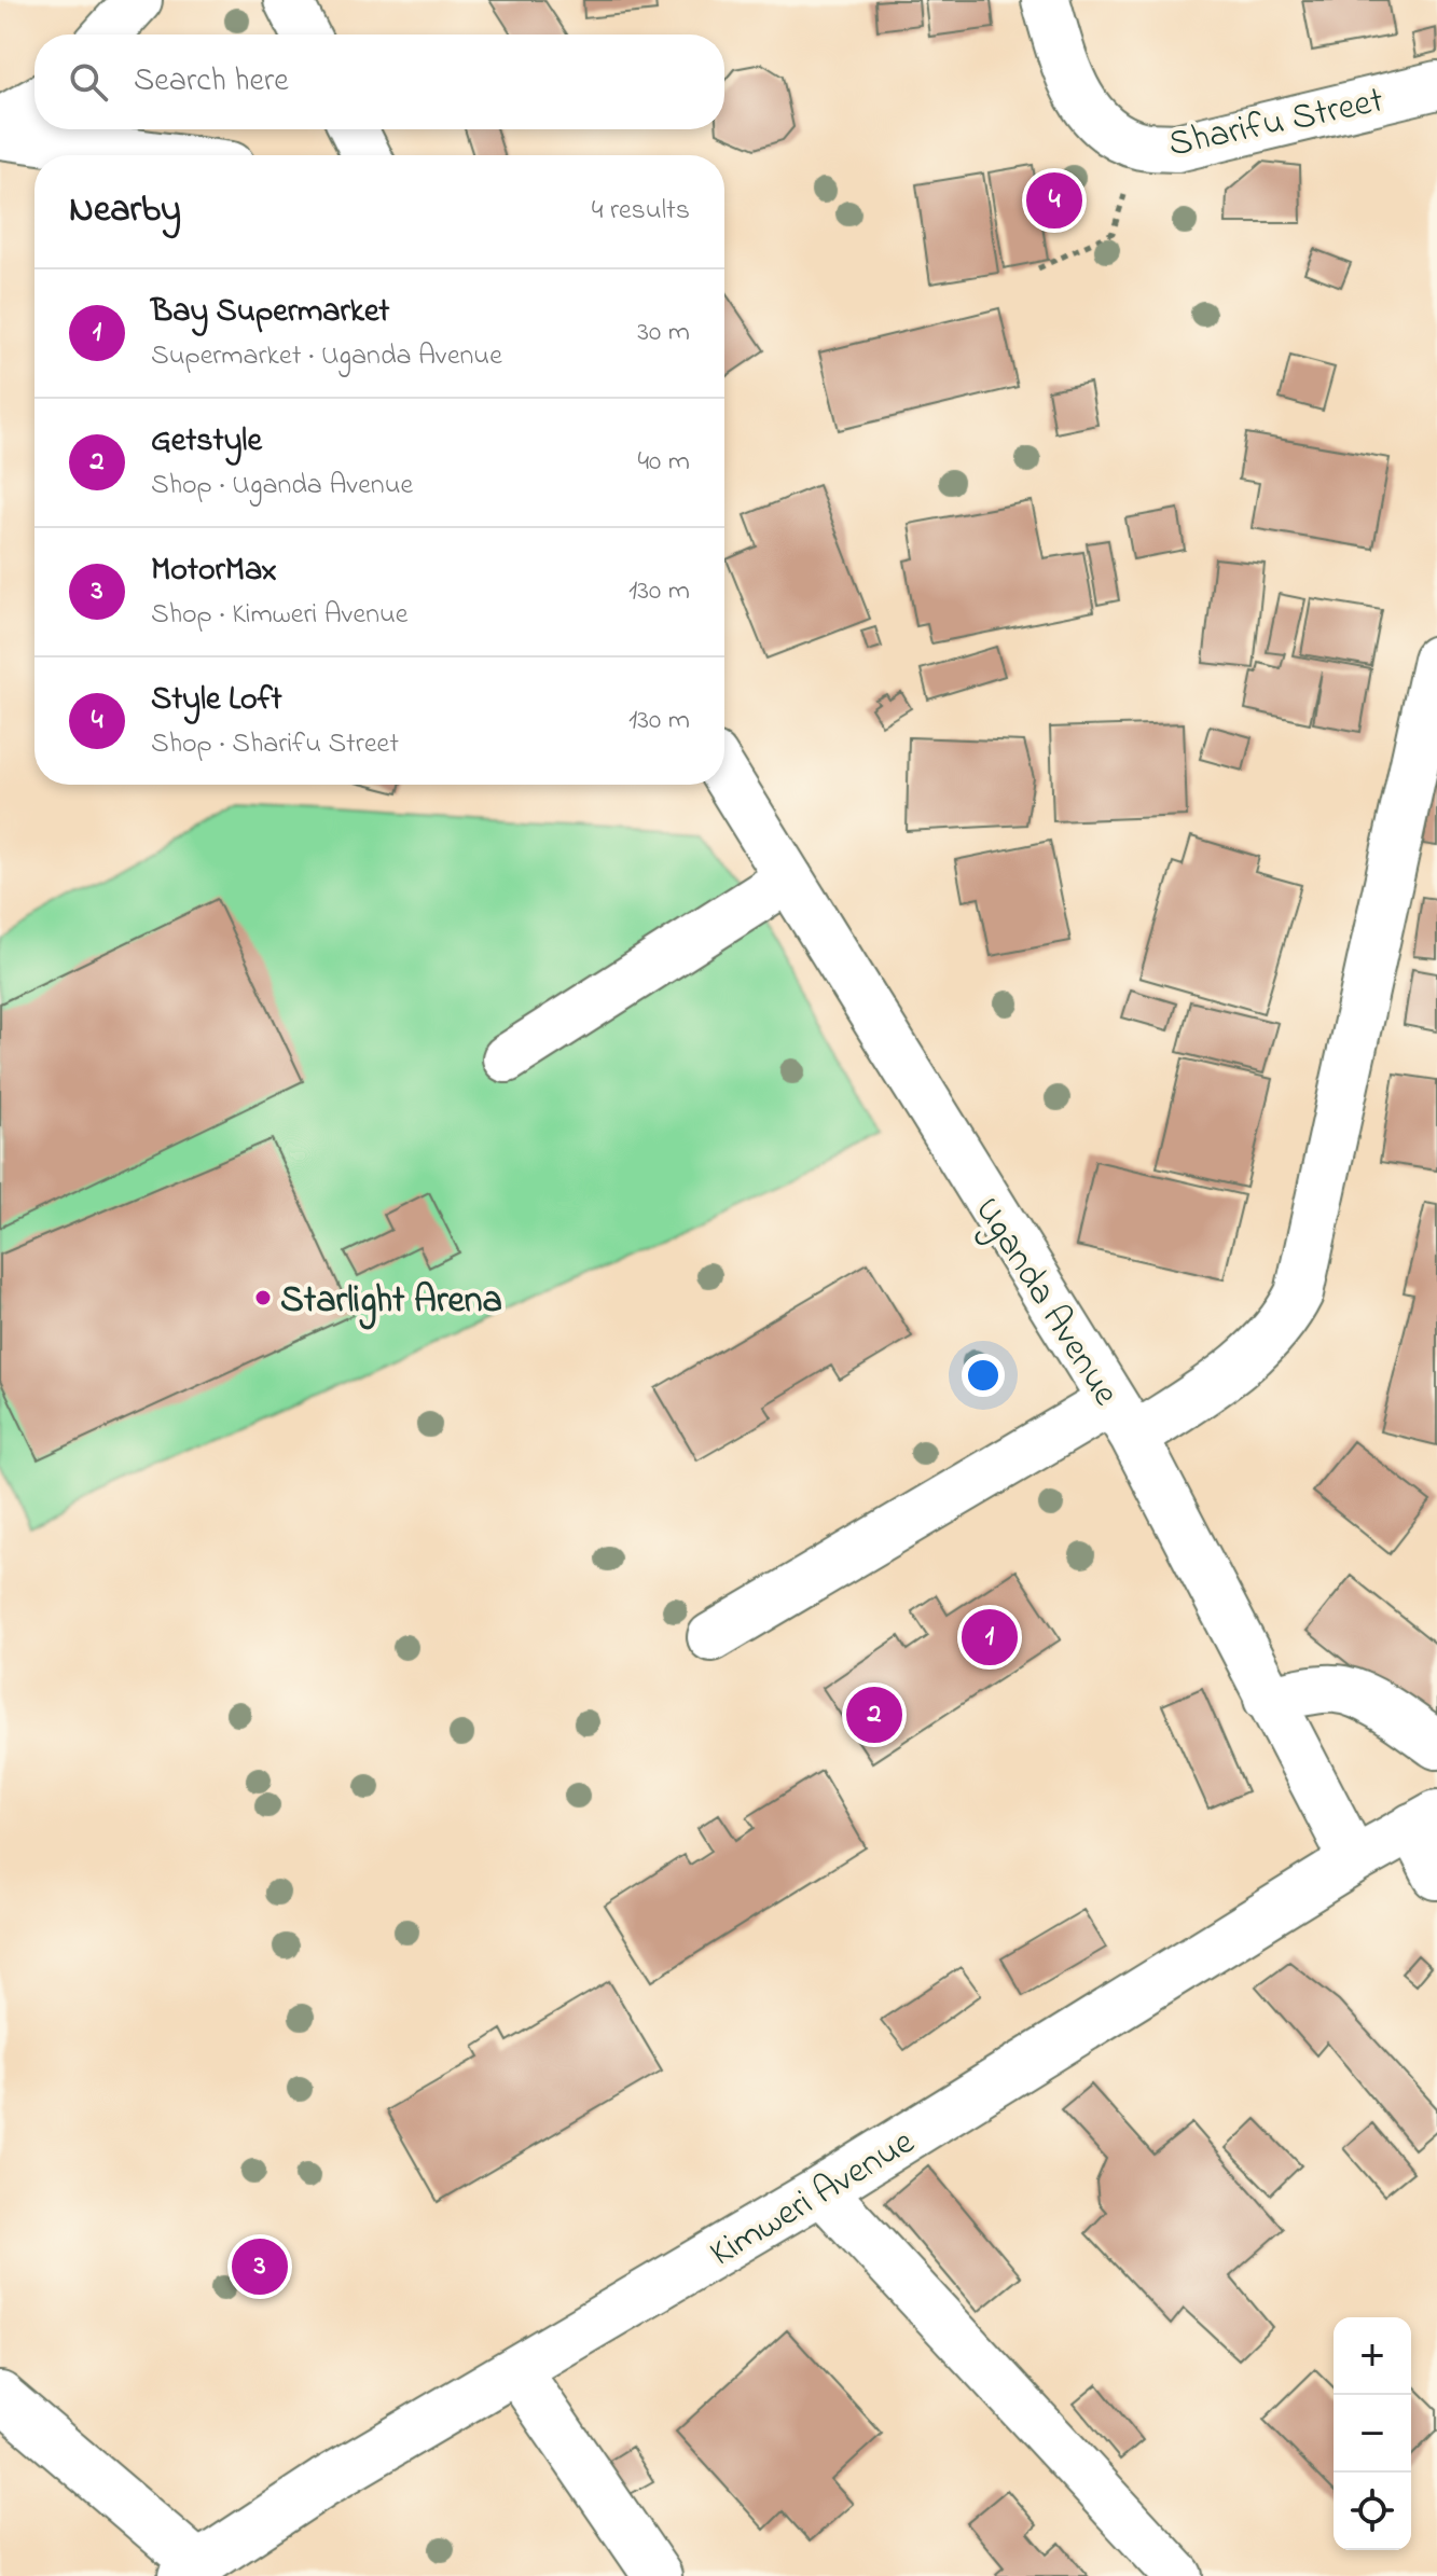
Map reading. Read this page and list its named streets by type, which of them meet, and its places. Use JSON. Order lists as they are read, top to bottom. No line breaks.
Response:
{"streets":{"street":["Sharifu Street","Uganda Avenue","Kimweri Avenue"]},"crossings":[["Uganda Avenue","Kimweri Avenue"]],"places":["Starlight Arena"],"page":{"search":"Search here","heading":["Nearby","4 results"],"pins":["4","1","2","3"],"list":[{"mark":"1","name":"Bay Supermarket","note":"Supermarket · Uganda Avenue","value":"30 m"},{"mark":"2","name":"Getstyle","note":"Shop · Uganda Avenue","value":"40 m"},{"mark":"3","name":"MotorMax","note":"Shop · Kimweri Avenue","value":"130 m"},{"mark":"4","name":"Style Loft","note":"Shop · Sharifu Street","value":"130 m"}],"map_buttons":["+","−"]}}
